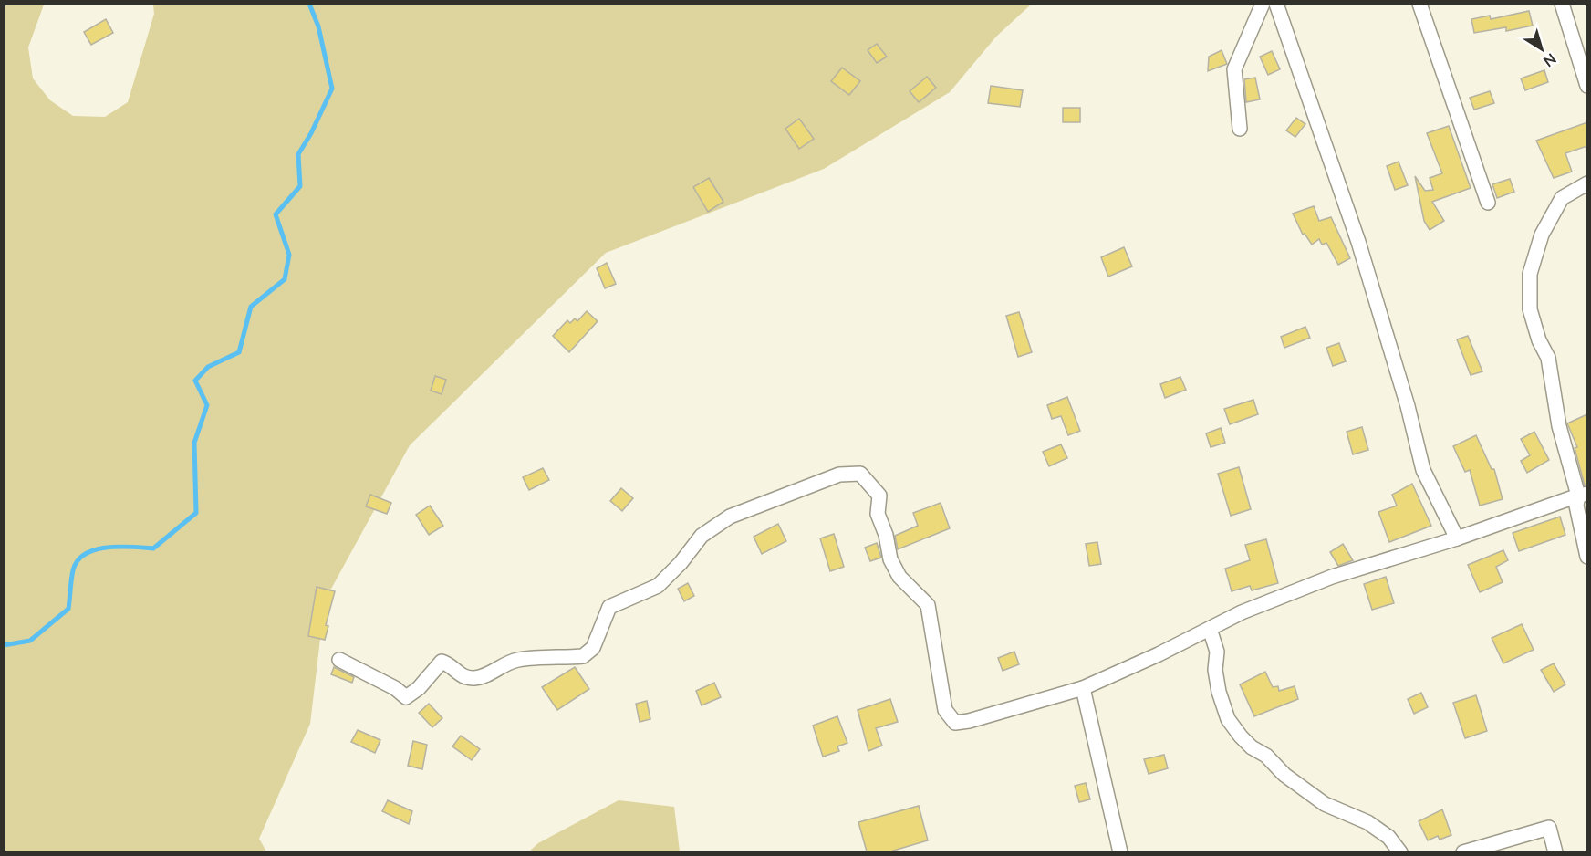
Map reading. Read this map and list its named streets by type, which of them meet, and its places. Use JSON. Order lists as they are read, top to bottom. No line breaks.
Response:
{"north":"bottom right"}
